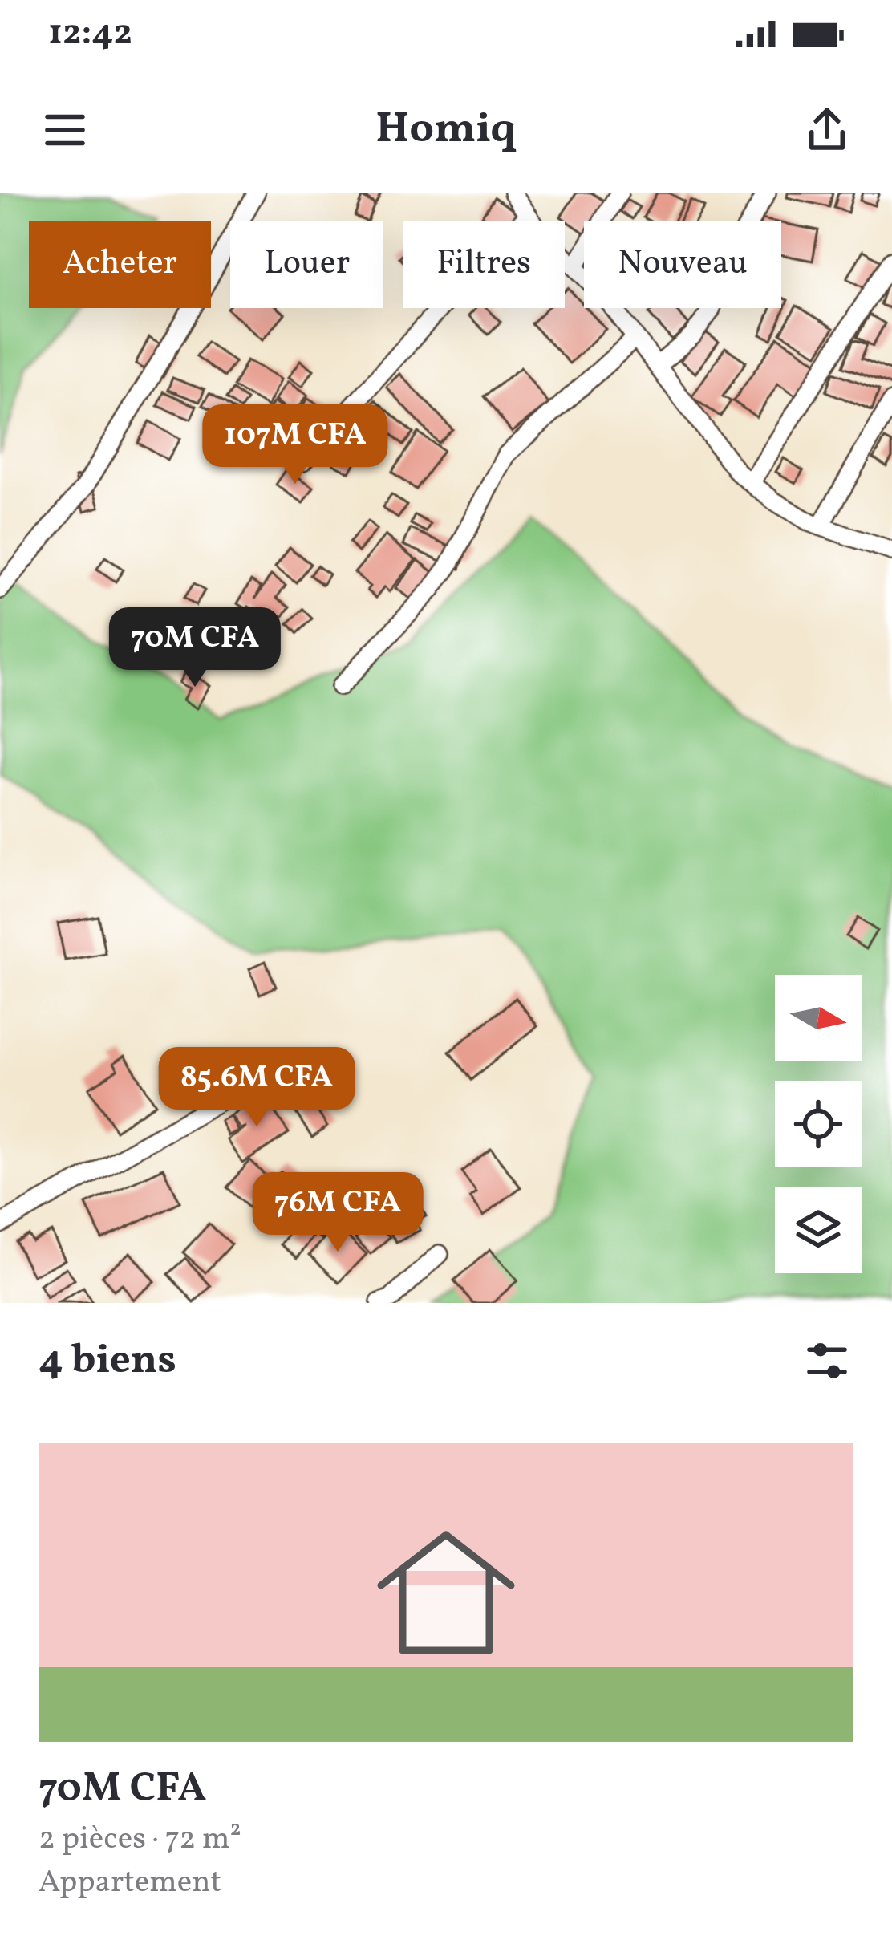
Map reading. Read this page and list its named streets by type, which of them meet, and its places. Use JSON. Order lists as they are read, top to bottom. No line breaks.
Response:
{"north":"right","page":{"status":"12:42","header":"Homiq","chip":["Acheter","Louer","Filtres","Nouveau"],"price":["107M CFA","70M CFA","85.6M CFA","76M CFA"],"heading":"4 biens","list":[{"name":"70M CFA","note":"2 pièces · 72 m² · Appartement"}]}}
